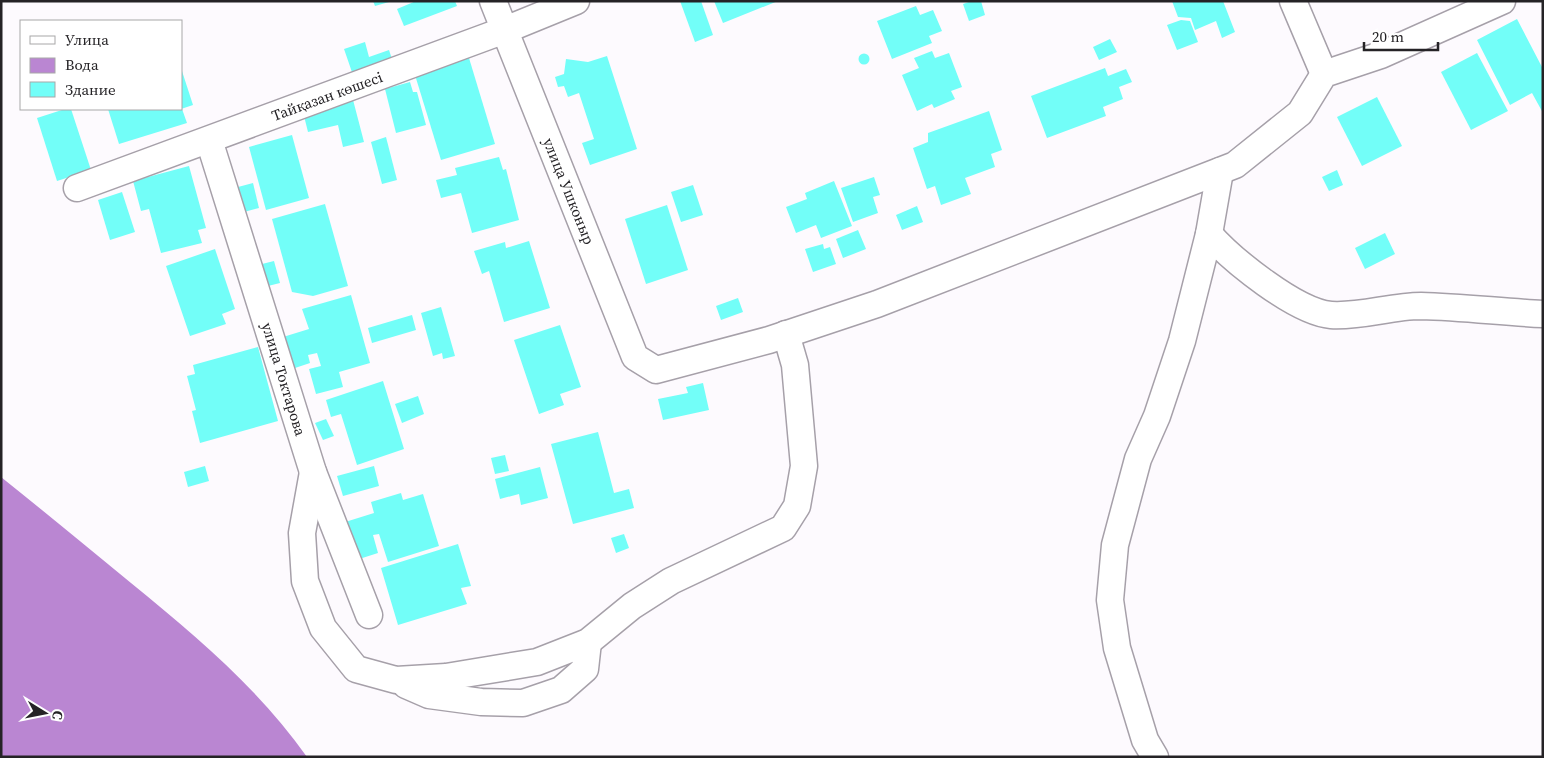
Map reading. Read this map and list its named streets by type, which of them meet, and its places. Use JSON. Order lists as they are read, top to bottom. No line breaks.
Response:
{"streets":{"street":["Тайқазан көшесі","улица Ушконыр","улица Токтарова"]},"crossings":[["Тайқазан көшесі","улица Ушконыр"],["Тайқазан көшесі","улица Токтарова"]],"legend":["Улица","Вода","Здание"],"scale_bar":"20 m","north":"right"}
